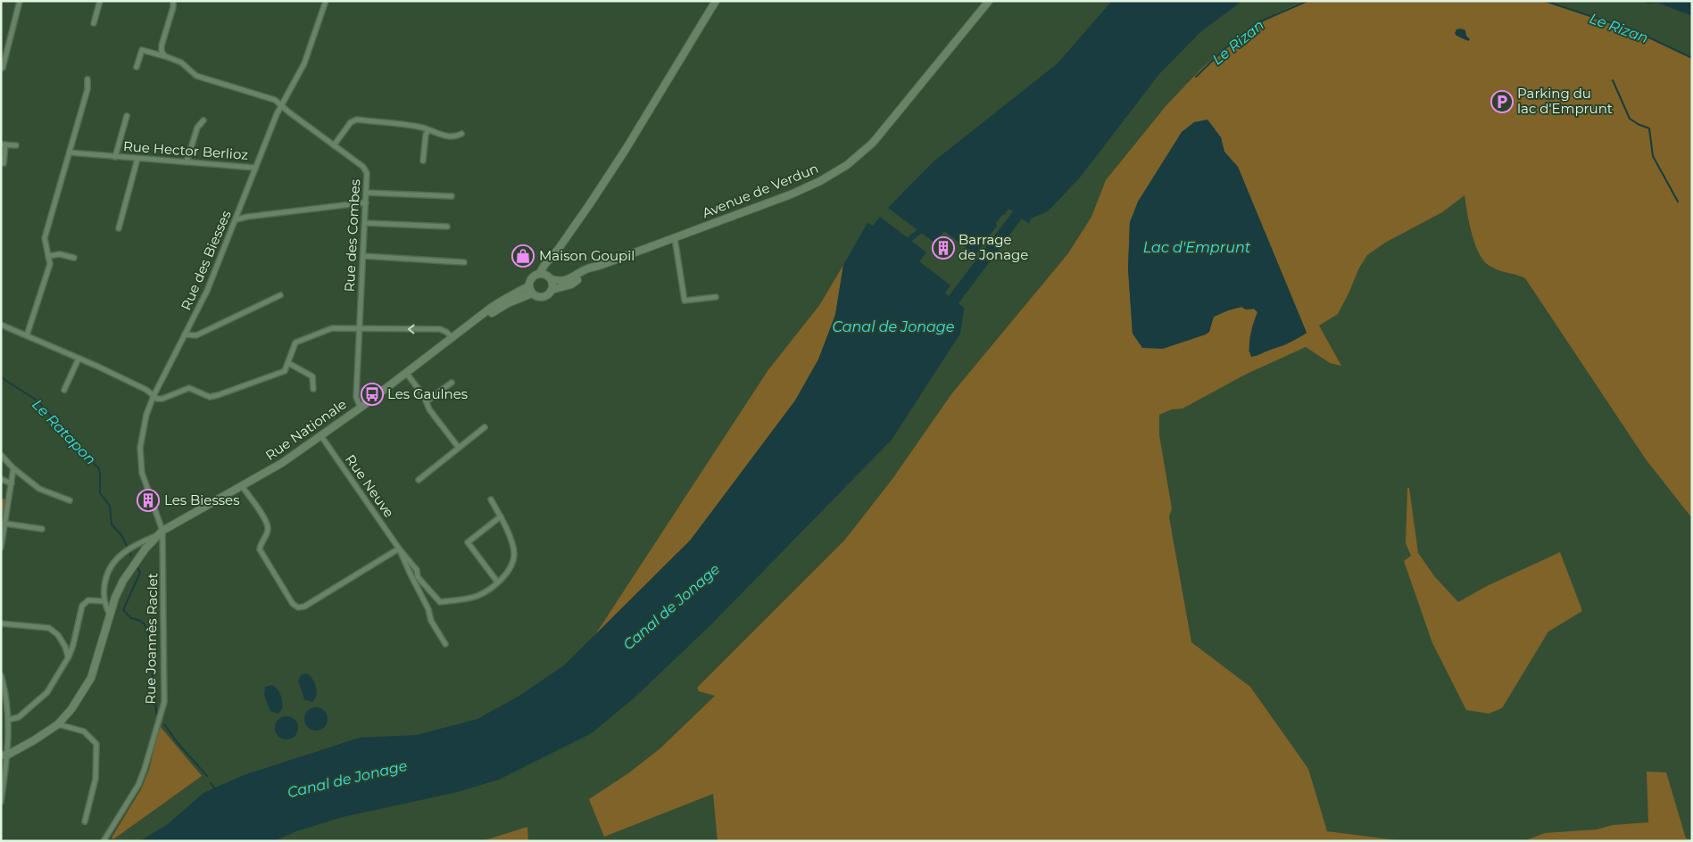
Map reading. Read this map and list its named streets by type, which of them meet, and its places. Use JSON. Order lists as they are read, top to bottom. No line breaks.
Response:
{"streets":{"main road":["Avenue de Verdun","Rue Nationale"],"street":["Rue Hector Berlioz","Rue des Combes","Rue des Biesses","Rue Neuve","Rue Joannès Raclet"]},"crossings":[["Rue Hector Berlioz","Rue des Biesses"],["Avenue de Verdun","Rue Nationale"],["Rue des Combes","Rue des Biesses"],["Rue des Combes","Rue Nationale"],["Rue des Biesses","Rue Nationale"],["Rue des Biesses","Rue Joannès Raclet"],["Rue Nationale","Rue Neuve"],["Rue Nationale","Rue Joannès Raclet"]],"water":["Le Rizan","Lac d'Emprunt","Canal de Jonage","Le Ratapon"],"places":{"parking":["Parking du lac d'Emprunt"],"building":["Barrage de Jonage","Les Biesses"],"shop":["Maison Goupil"],"bus stop":["Les Gaulnes"]}}
